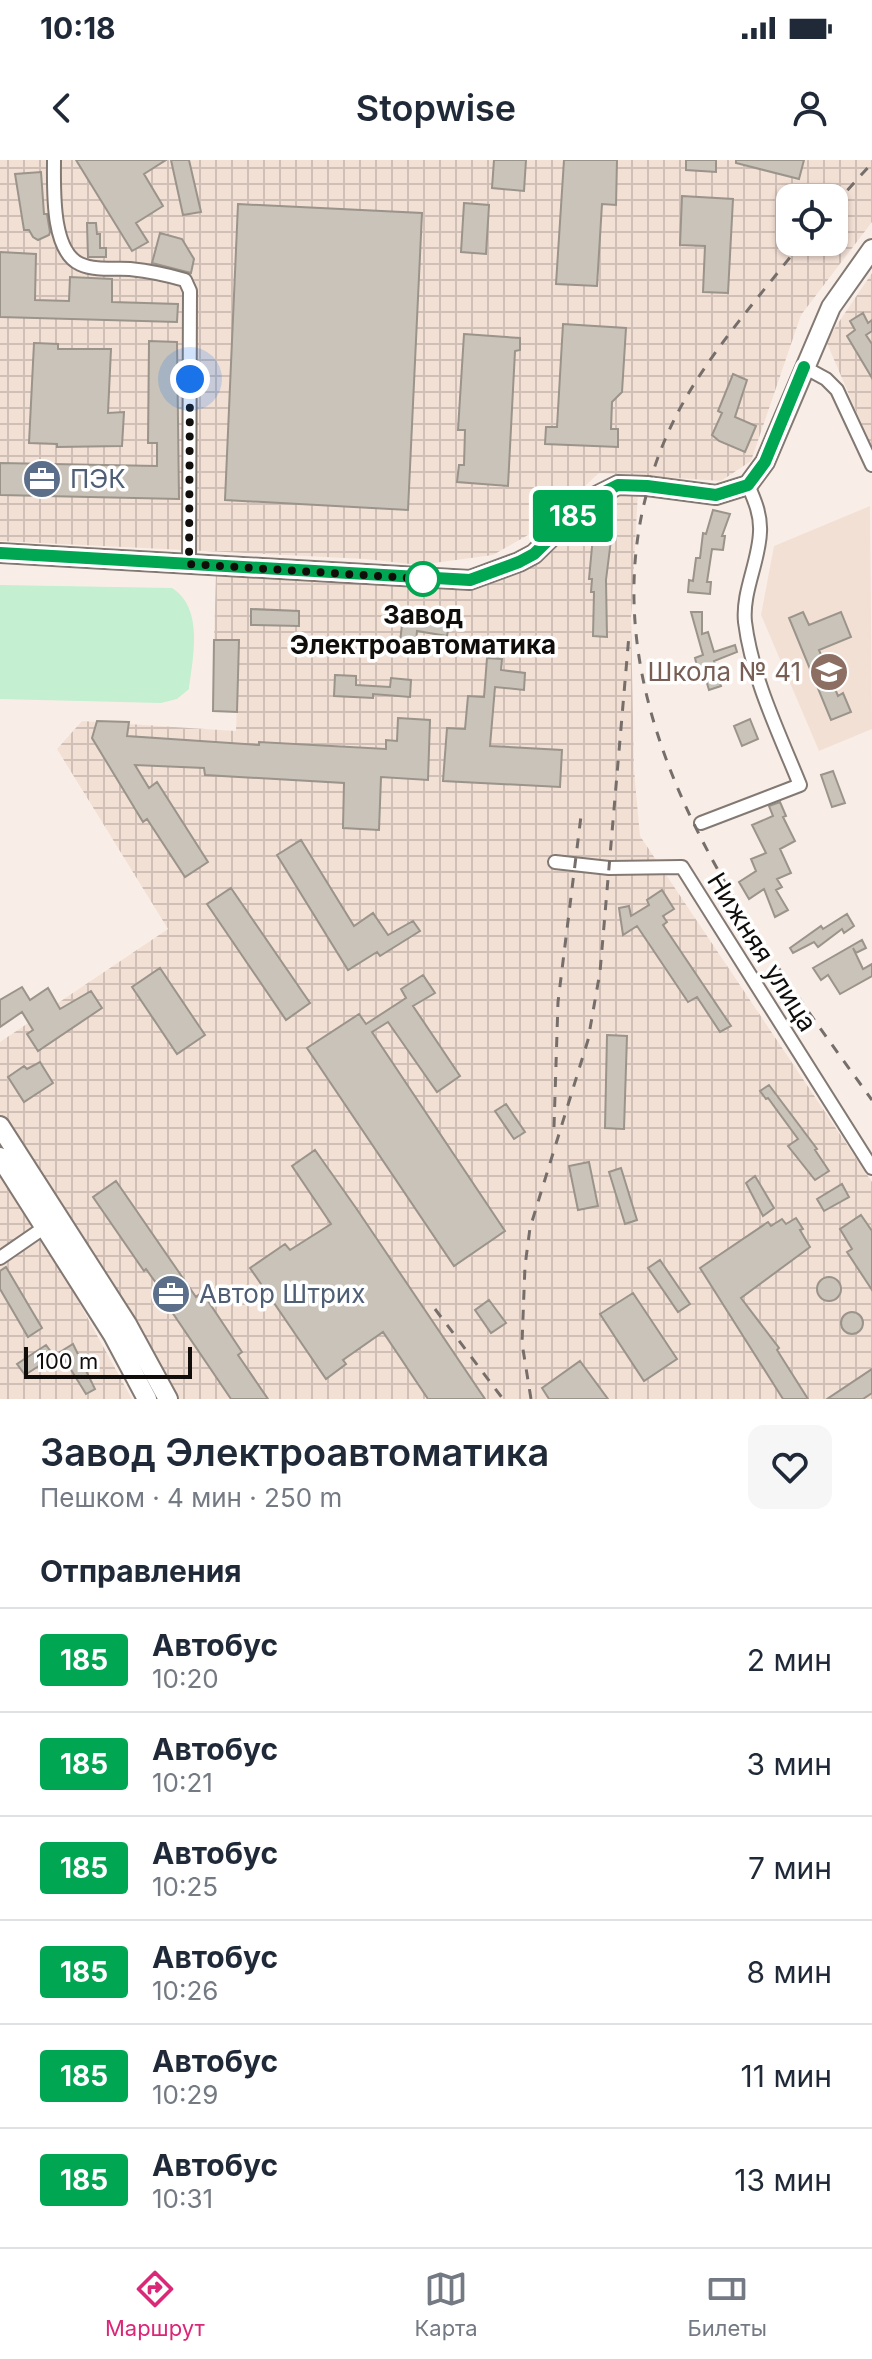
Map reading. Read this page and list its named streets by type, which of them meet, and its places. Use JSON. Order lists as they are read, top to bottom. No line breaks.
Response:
{"streets":{"street":["Нижняя улица"]},"places":{"office":["ПЭК","Автор Штрих"],"other":["Завод Электроавтоматика"],"school or university":["Школа № 41"]},"lines":["bus line 185"],"scale_bar":"100 m","page":{"status":"10:18","header":"Stopwise","on_map":"185","scale":"100 m","heading":[["Завод Электроавтоматика","Пешком · 4 мин · 250 m"],"Отправления"],"list":[{"mark":"185","name":"Автобус","note":"10:20","value":"2 мин"},{"mark":"185","name":"Автобус","note":"10:21","value":"3 мин"},{"mark":"185","name":"Автобус","note":"10:25","value":"7 мин"},{"mark":"185","name":"Автобус","note":"10:26","value":"8 мин"},{"mark":"185","name":"Автобус","note":"10:29","value":"11 мин"},{"mark":"185","name":"Автобус","note":"10:31","value":"13 мин"}],"tabs":["Маршрут","Карта","Билеты"]}}
